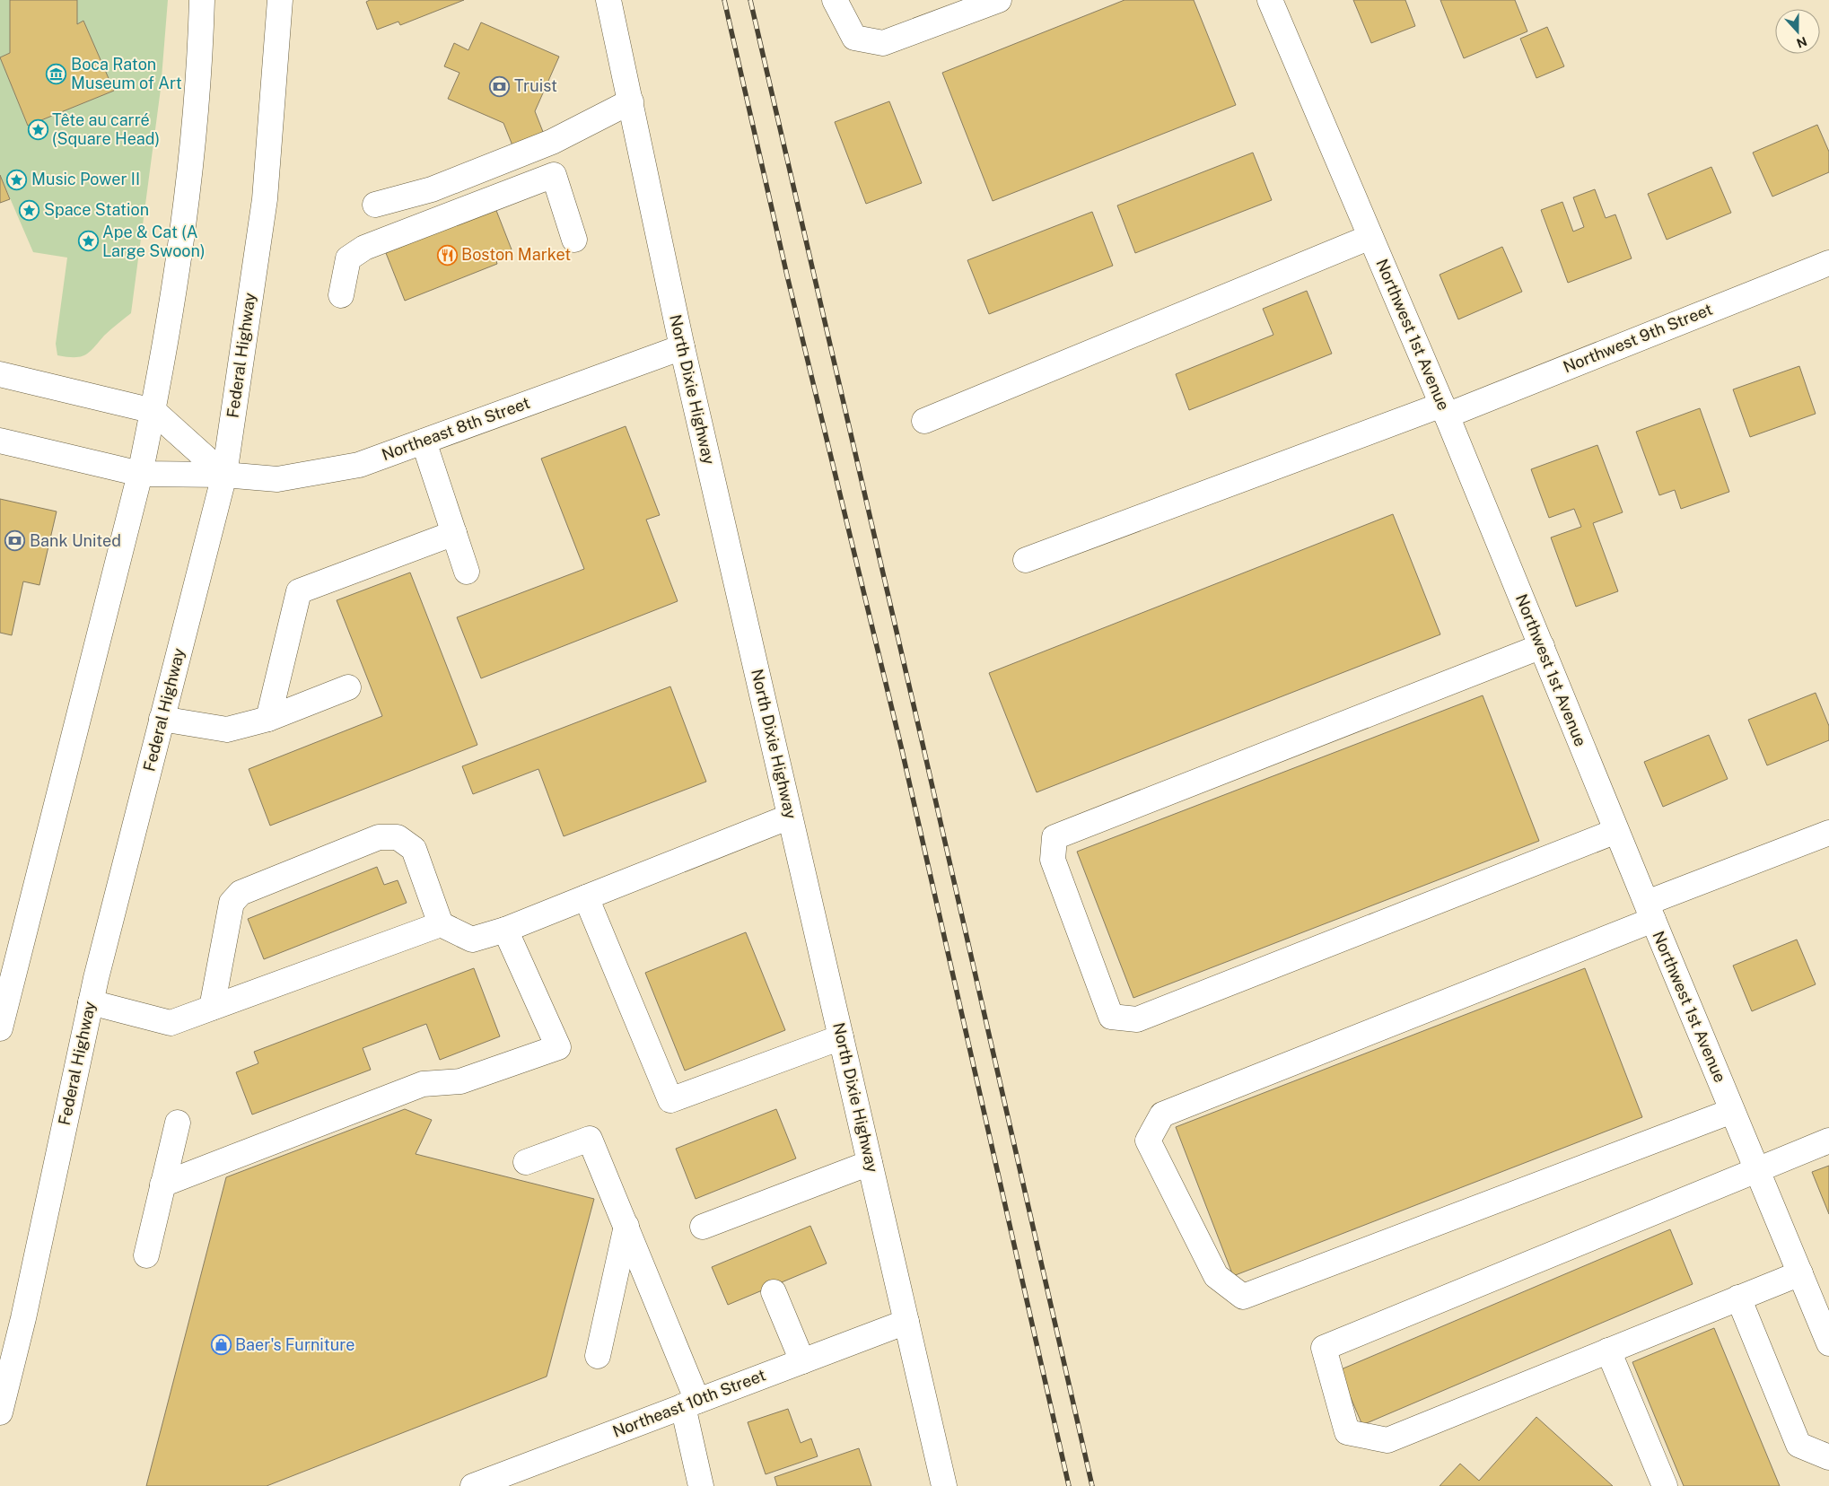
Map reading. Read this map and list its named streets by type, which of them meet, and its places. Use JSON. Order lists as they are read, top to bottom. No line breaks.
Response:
{"streets":{"main road":["Northwest 1st Avenue","Northwest 9th Street","Federal Highway","North Dixie Highway","Northeast 8th Street","Northeast 10th Street"]},"crossings":[["Northwest 1st Avenue","Northwest 9th Street"],["Federal Highway","Northeast 8th Street"],["North Dixie Highway","Northeast 8th Street"],["North Dixie Highway","Northeast 10th Street"]],"places":{"museum":["Boca Raton Museum of Art"],"bank":["Truist","Bank United"],"place":["Tête au carré (Square Head)","Music Power II","Space Station","Ape & Cat (A Large Swoon)"],"restaurant":["Boston Market"],"shop":["Baer's Furniture"]},"north":"bottom"}
